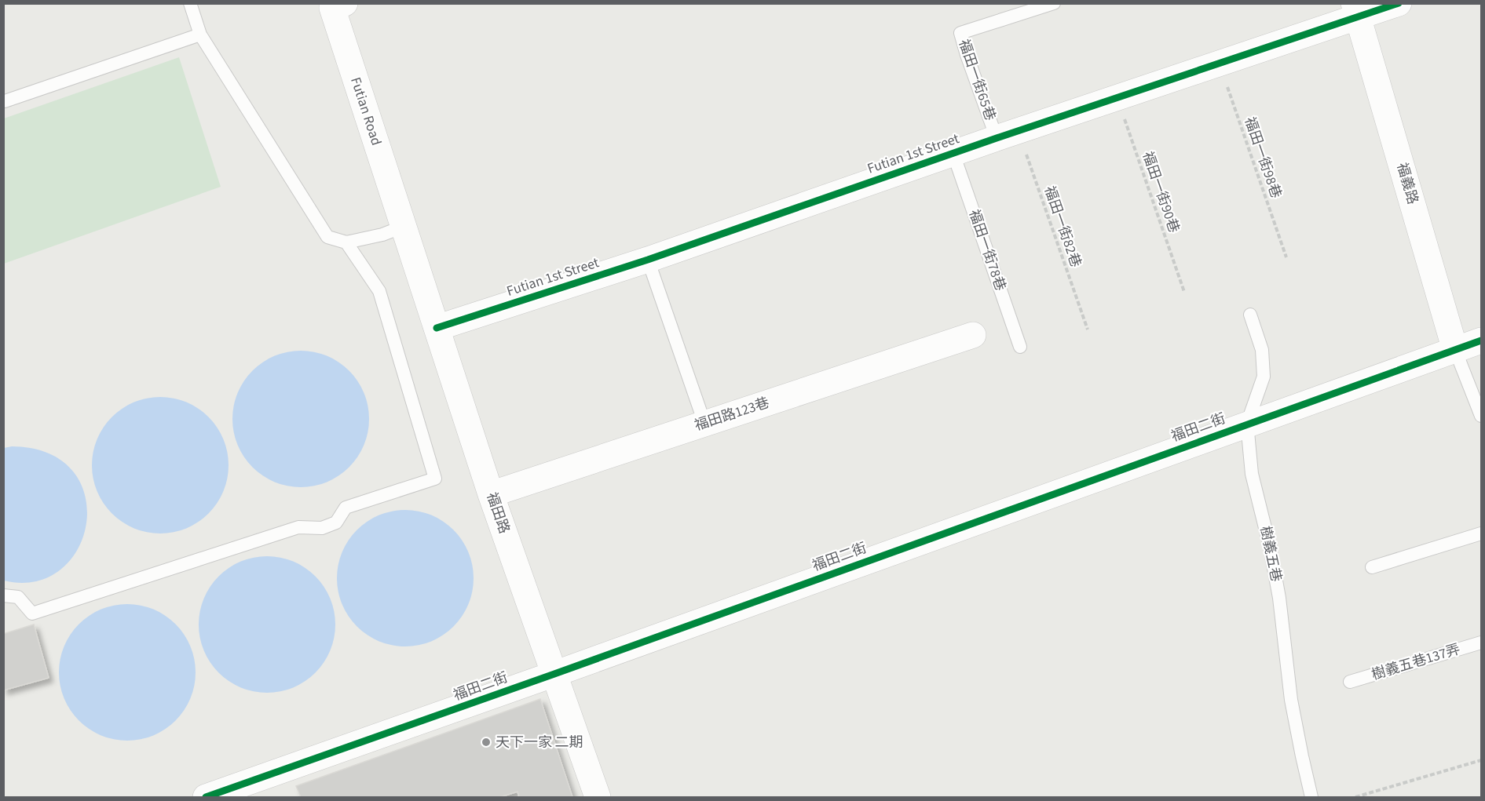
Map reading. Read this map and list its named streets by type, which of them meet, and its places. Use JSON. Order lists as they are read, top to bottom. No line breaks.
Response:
{"streets":{"street":["Futian Road","Futian 1st Street","福義路","福田路123巷","福田二街","福田路"],"lane":["福田一街65巷","福田一街78巷","樹義五巷","樹義五巷137弄"],"path":["福田一街98巷","福田一街90巷","福田一街82巷"]},"crossings":[["福田一街65巷","Futian 1st Street"],["福田一街65巷","福田一街82巷"],["Futian Road","福田路"],["Futian 1st Street","福田一街98巷"],["Futian 1st Street","福義路"],["Futian 1st Street","福田一街90巷"],["Futian 1st Street","福田一街82巷"],["Futian 1st Street","福田一街78巷"],["Futian 1st Street","福田路"],["福義路","福田二街"],["福田路123巷","福田路"],["福田二街","福田路"],["福田二街","樹義五巷"]],"places":["天下一家 二期"]}
